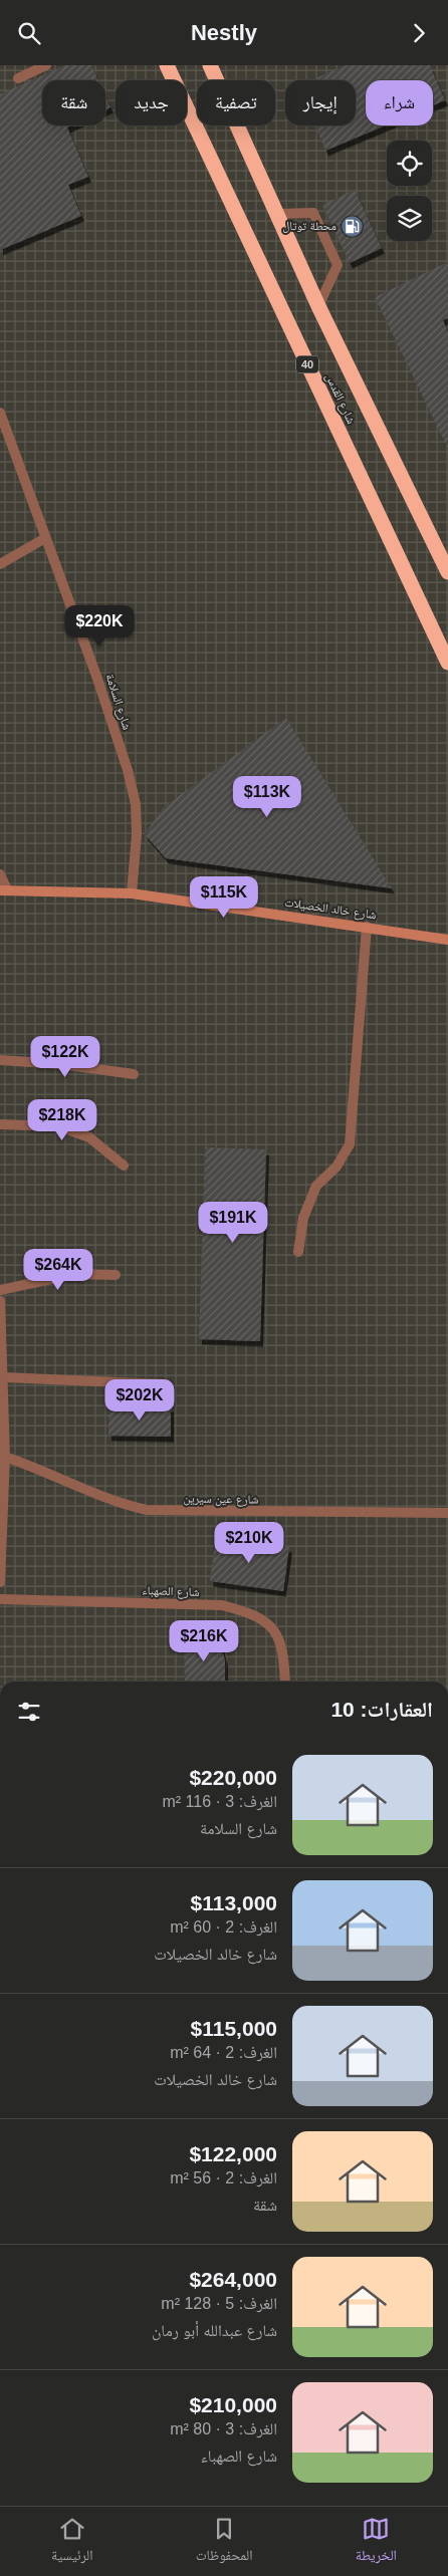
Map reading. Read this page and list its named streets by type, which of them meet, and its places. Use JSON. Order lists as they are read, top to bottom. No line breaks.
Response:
{"streets":{"highway":["40","شارع القدس"],"street":["شارع السلامة","شارع خالد الخصيلات","شارع عين سيرين","شارع الصهباء"]},"crossings":[["شارع السلامة","شارع خالد الخصيلات"]],"places":{"fuel station":["محطة توتال"]},"page":{"header":"Nestly","chip":["شراء","إيجار","تصفية","جديد","شقة"],"price":["$220K","$113K","$115K","$122K","$218K","$191K","$264K","$202K","$210K","$216K"],"heading":"العقارات: 10","list":[{"name":"$220,000","note":"الغرف: 3 · 116 m² · شارع السلامة"},{"name":"$113,000","note":"الغرف: 2 · 60 m² · شارع خالد الخصيلات"},{"name":"$115,000","note":"الغرف: 2 · 64 m² · شارع خالد الخصيلات"},{"name":"$122,000","note":"الغرف: 2 · 56 m² · شقة"},{"name":"$264,000","note":"الغرف: 5 · 128 m² · شارع عبدالله أبو رمان"},{"name":"$210,000","note":"الغرف: 3 · 80 m² · شارع الصهباء"}],"tabs":["الخريطة","المحفوظات","الرئيسية"]}}
